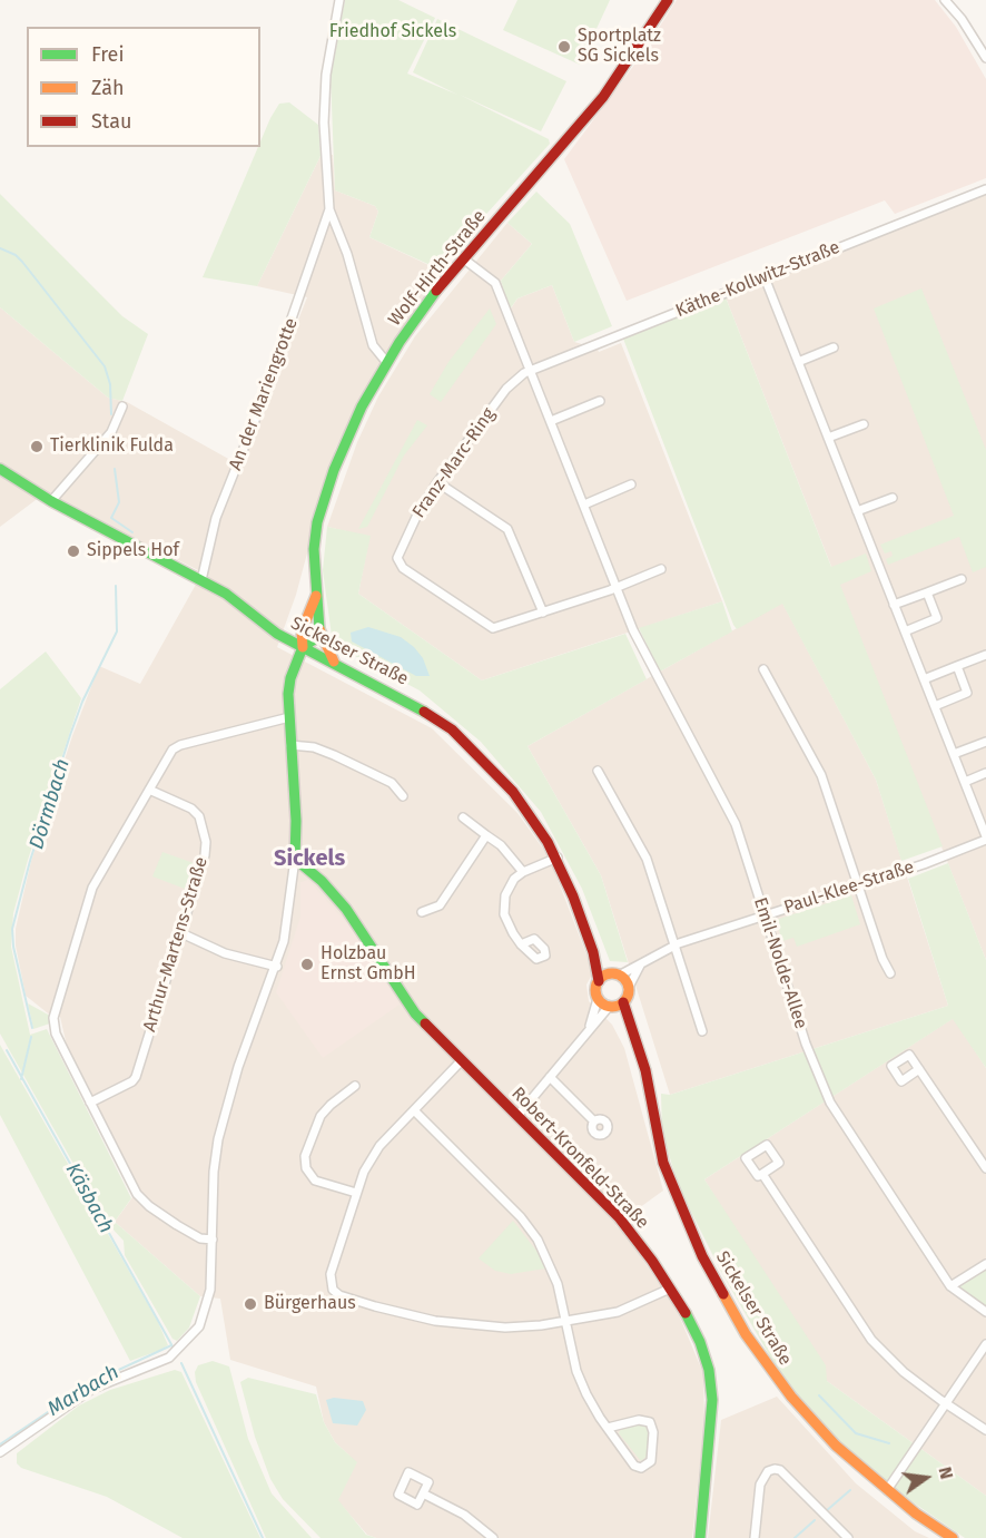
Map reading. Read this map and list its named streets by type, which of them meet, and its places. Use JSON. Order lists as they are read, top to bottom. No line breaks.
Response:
{"streets":{"street":["Wolf-Hirth-Straße","Käthe-Kollwitz-Straße","An der Mariengrotte","Franz-Marc-Ring","Sickelser Straße","Paul-Klee-Straße","Arthur-Martens-Straße","Emil-Nolde-Allee","Robert-Kronfeld-Straße"]},"crossings":[["Wolf-Hirth-Straße","Sickelser Straße"],["Wolf-Hirth-Straße","Emil-Nolde-Allee"],["Käthe-Kollwitz-Straße","Franz-Marc-Ring"],["Käthe-Kollwitz-Straße","Emil-Nolde-Allee"],["An der Mariengrotte","Sickelser Straße"],["Franz-Marc-Ring","Emil-Nolde-Allee"],["Sickelser Straße","Paul-Klee-Straße"],["Paul-Klee-Straße","Emil-Nolde-Allee"]],"districts":["Sickels"],"water":["Dörmbach","Käsbach","Marbach"],"parks":["Friedhof Sickels"],"places":["Sportplatz SG Sickels","Tierklinik Fulda","Sippels Hof","Holzbau Ernst GmbH","Bürgerhaus"],"legend":["Frei","Zäh","Stau"],"north":"right"}
